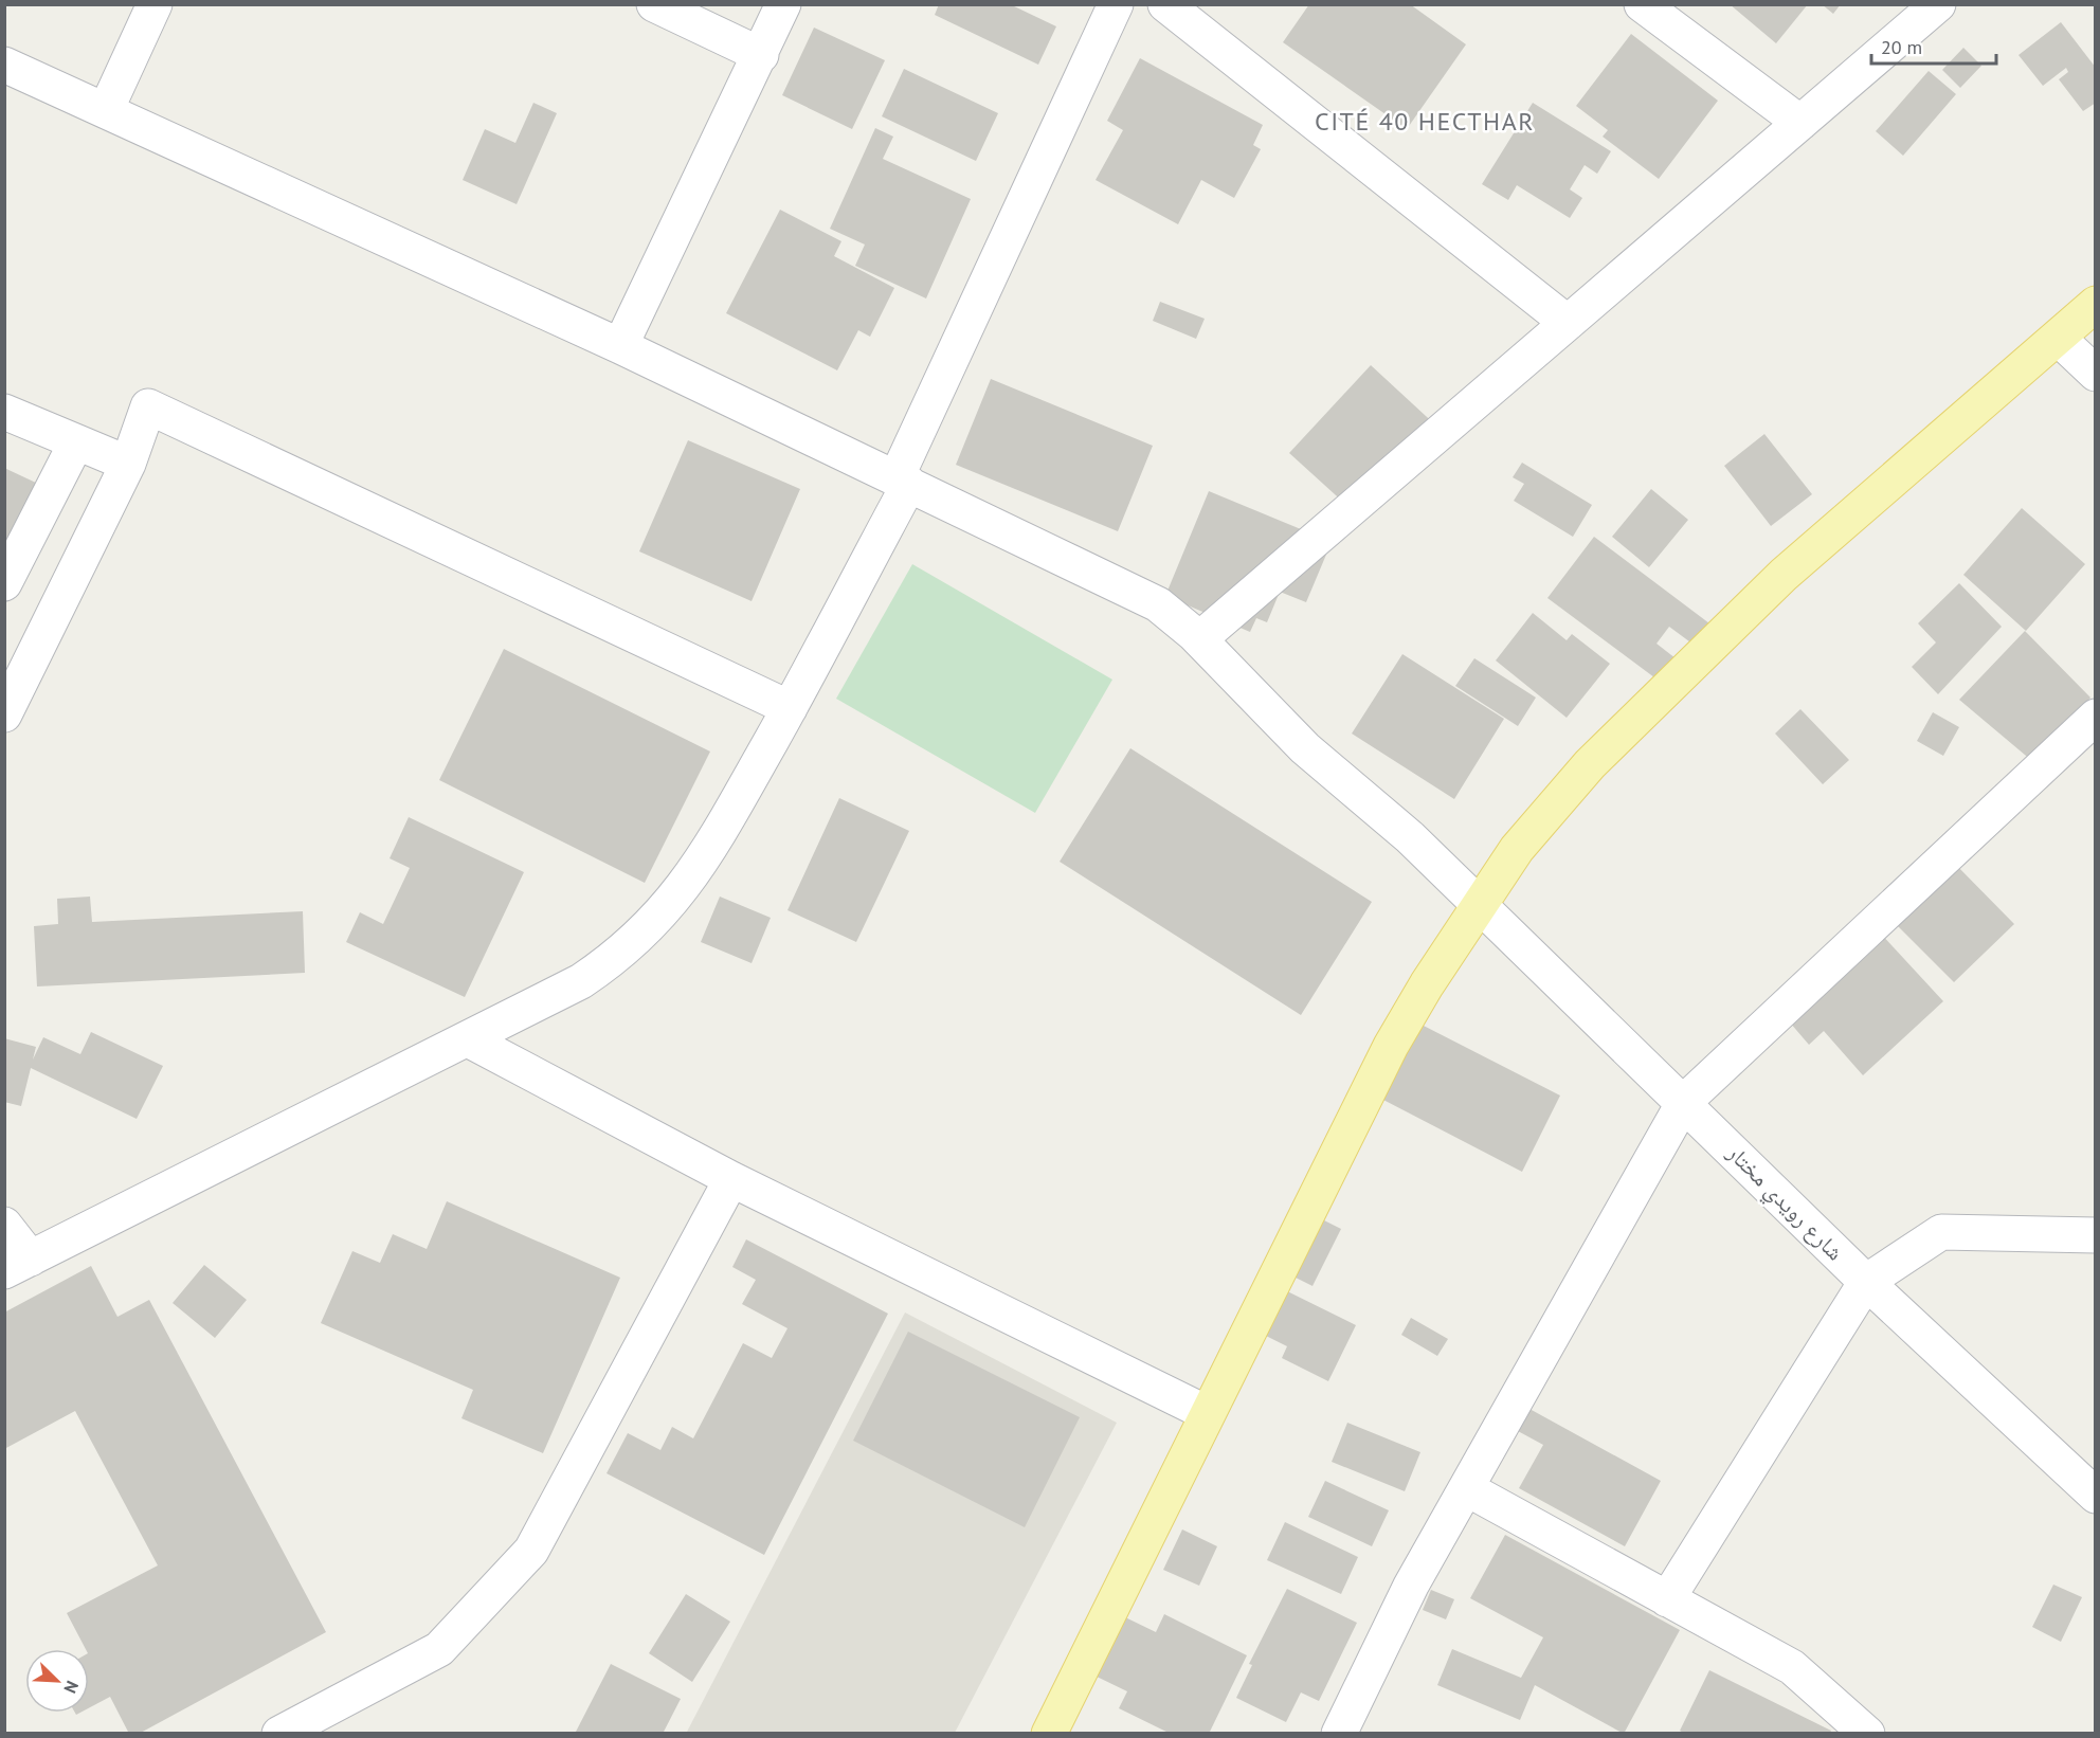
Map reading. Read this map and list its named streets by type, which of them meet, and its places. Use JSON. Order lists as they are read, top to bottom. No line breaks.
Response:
{"streets":{"street":["شارع رويدي مختار"]},"districts":["CITÉ 40 HECTHAR"],"scale_bar":"20 m","north":"bottom right"}
